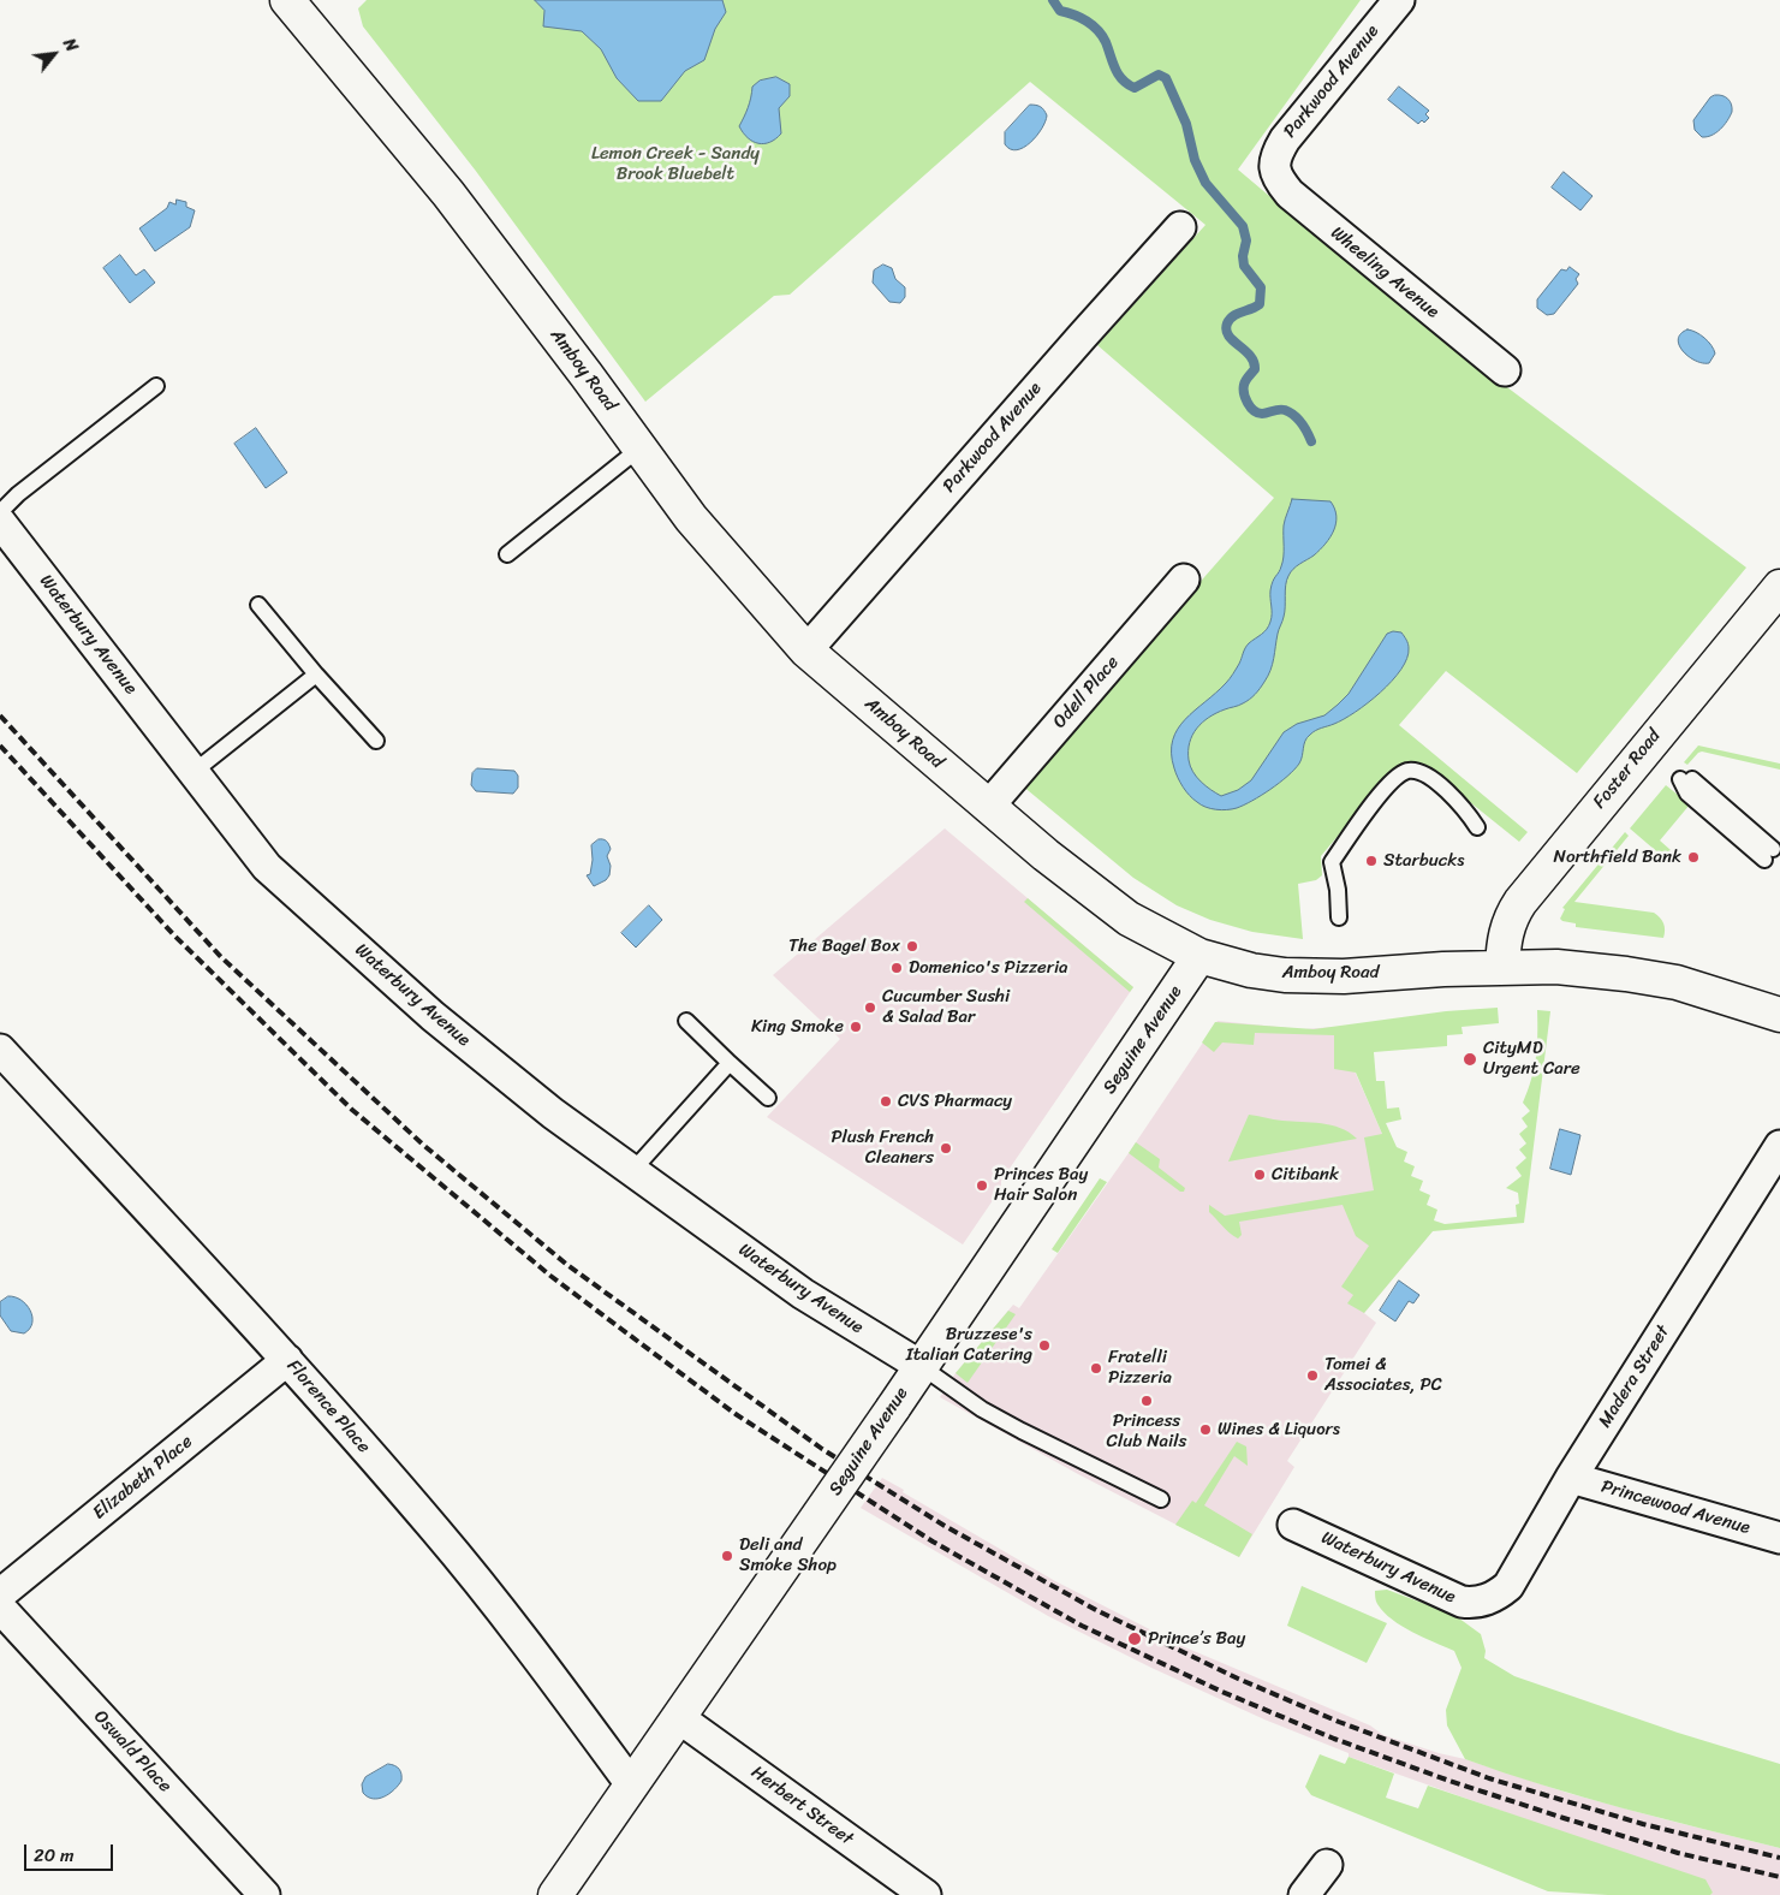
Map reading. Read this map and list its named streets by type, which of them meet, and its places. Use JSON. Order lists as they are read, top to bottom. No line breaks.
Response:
{"streets":{"main road":["Amboy Road","Foster Road","Seguine Avenue"],"street":["Parkwood Avenue","Wheeling Avenue","Waterbury Avenue","Odell Place","Madera Street","Florence Place","Elizabeth Place","Princewood Avenue","Oswald Place","Herbert Street"]},"crossings":[["Parkwood Avenue","Wheeling Avenue"],["Parkwood Avenue","Amboy Road"],["Amboy Road","Odell Place"],["Amboy Road","Foster Road"],["Amboy Road","Seguine Avenue"],["Waterbury Avenue","Seguine Avenue"],["Waterbury Avenue","Madera Street"],["Seguine Avenue","Florence Place"],["Seguine Avenue","Herbert Street"],["Madera Street","Princewood Avenue"],["Florence Place","Elizabeth Place"]],"parks":["Lemon Creek - Sandy Brook Bluebelt"],"places":["Northfield Bank","Starbucks","The Bagel Box","Domenico's Pizzeria","Cucumber Sushi & Salad Bar","King Smoke","CityMD Urgent Care","CVS Pharmacy","Plush French Cleaners","Citibank","Princes Bay Hair Salon","Bruzzese's Italian Catering","Fratelli Pizzeria","Tomei & Associates, PC","Princess Club Nails","Wines & Liquors","Deli and Smoke Shop","Prince’s Bay"],"scale_bar":"20 m","north":"top right"}
